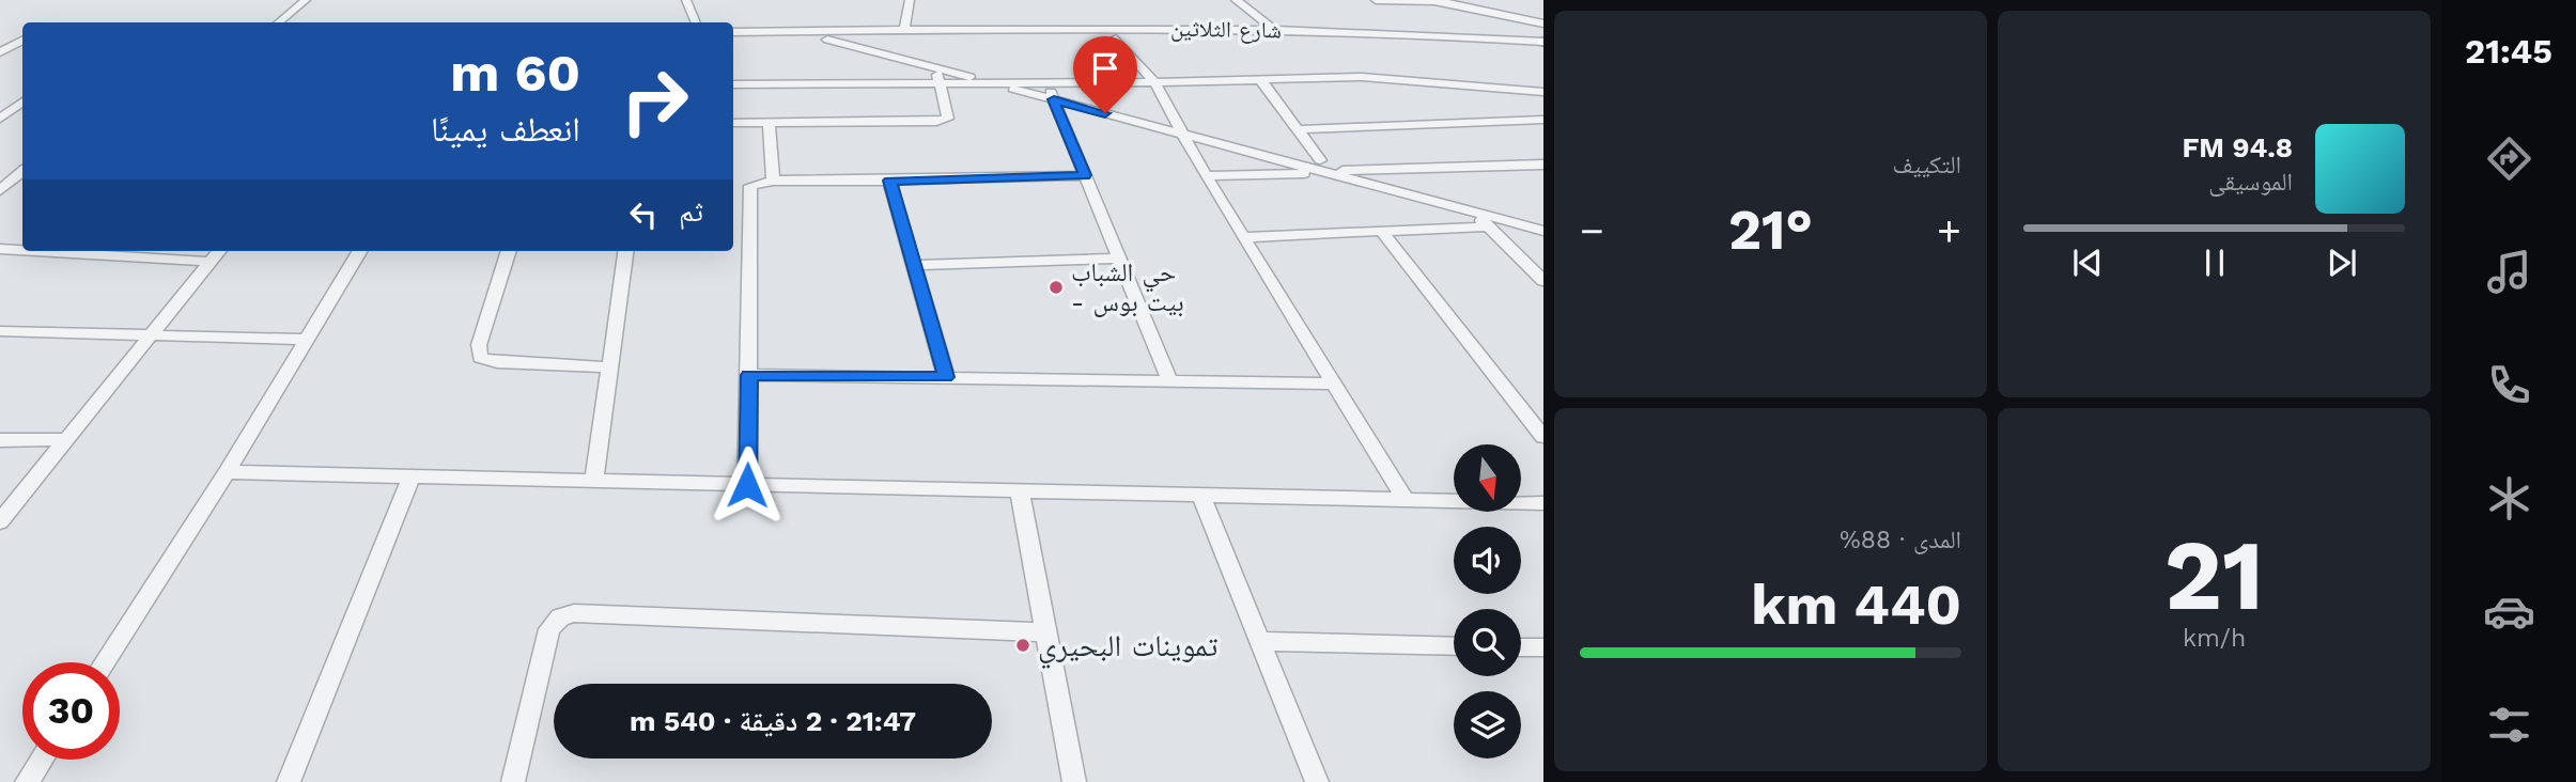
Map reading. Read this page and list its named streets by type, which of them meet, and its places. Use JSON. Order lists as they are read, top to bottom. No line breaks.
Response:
{"streets":{"street":["شارع الثلاثين"]},"places":["حي الشباب - بيت بوس","تموينات البحيري"],"north":"bottom","page":{"tabs":"21:45","tile":["التكييف",["21","km/h"],["المدى · 88%","440 km"]],"turn":["60 m","انعطف يمينًا"],"song":["94.8 FM","الموسيقى"],"then":"ثم","heat":["−","21°","+"],"limit":"30","trip":"21:47 · 2 دقيقة · 540 m"}}
